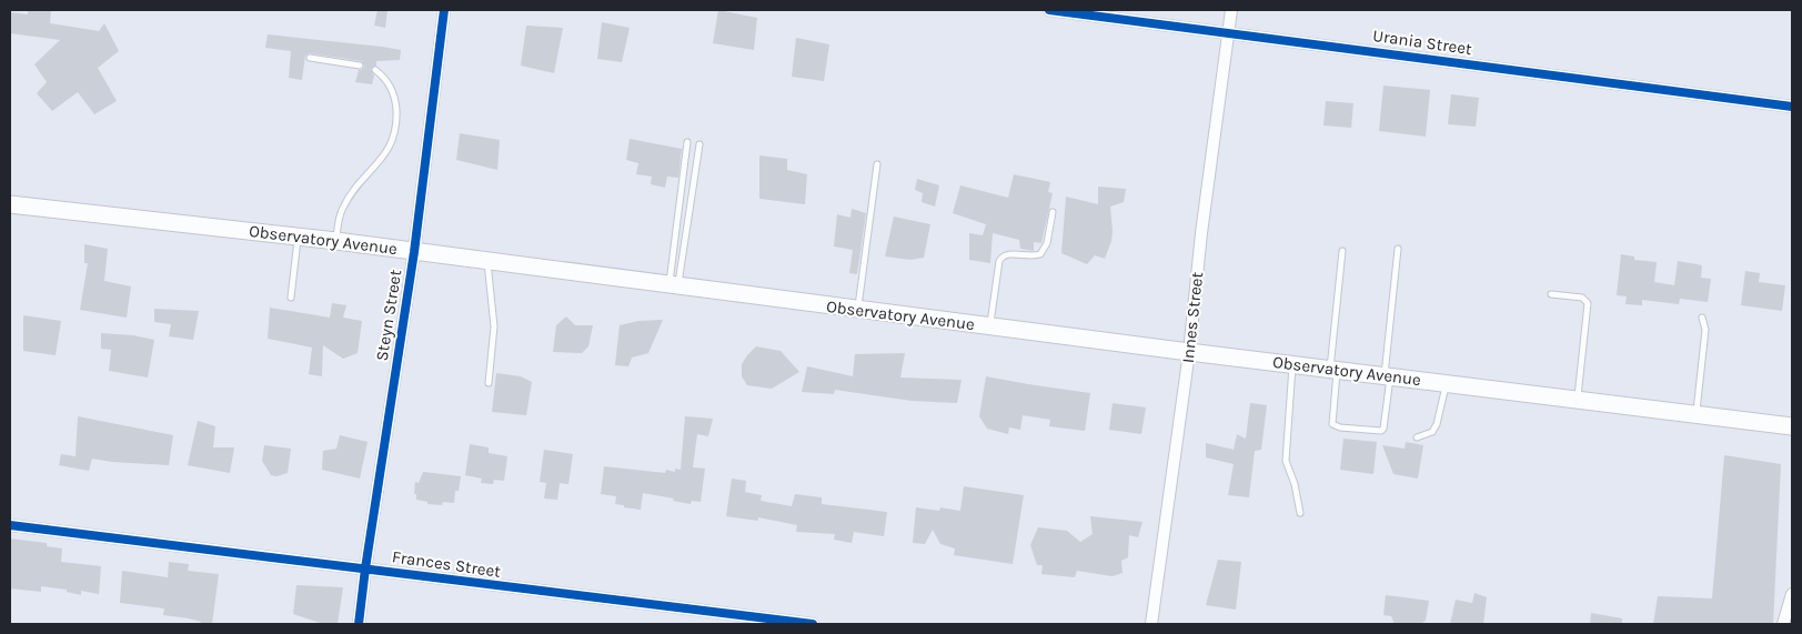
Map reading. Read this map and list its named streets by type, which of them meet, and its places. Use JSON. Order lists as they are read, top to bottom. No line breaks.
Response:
{"streets":{"main road":["Observatory Avenue"],"street":["Urania Street","Steyn Street","Innes Street","Frances Street"]},"crossings":[["Urania Street","Innes Street"],["Observatory Avenue","Steyn Street"],["Observatory Avenue","Innes Street"],["Steyn Street","Frances Street"]]}
